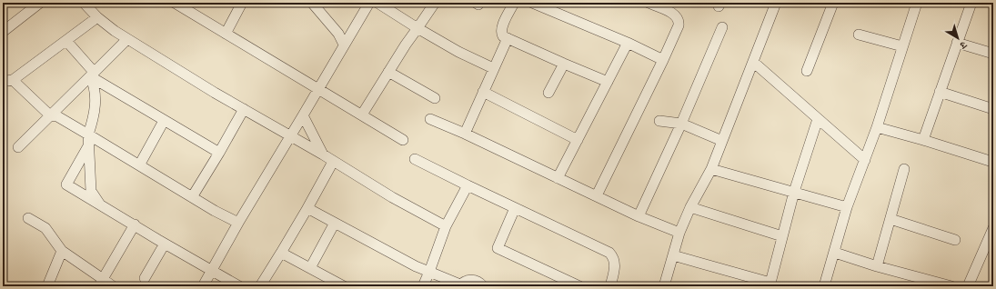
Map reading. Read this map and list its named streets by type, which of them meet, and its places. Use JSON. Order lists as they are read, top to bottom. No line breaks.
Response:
{"north":"bottom right"}
